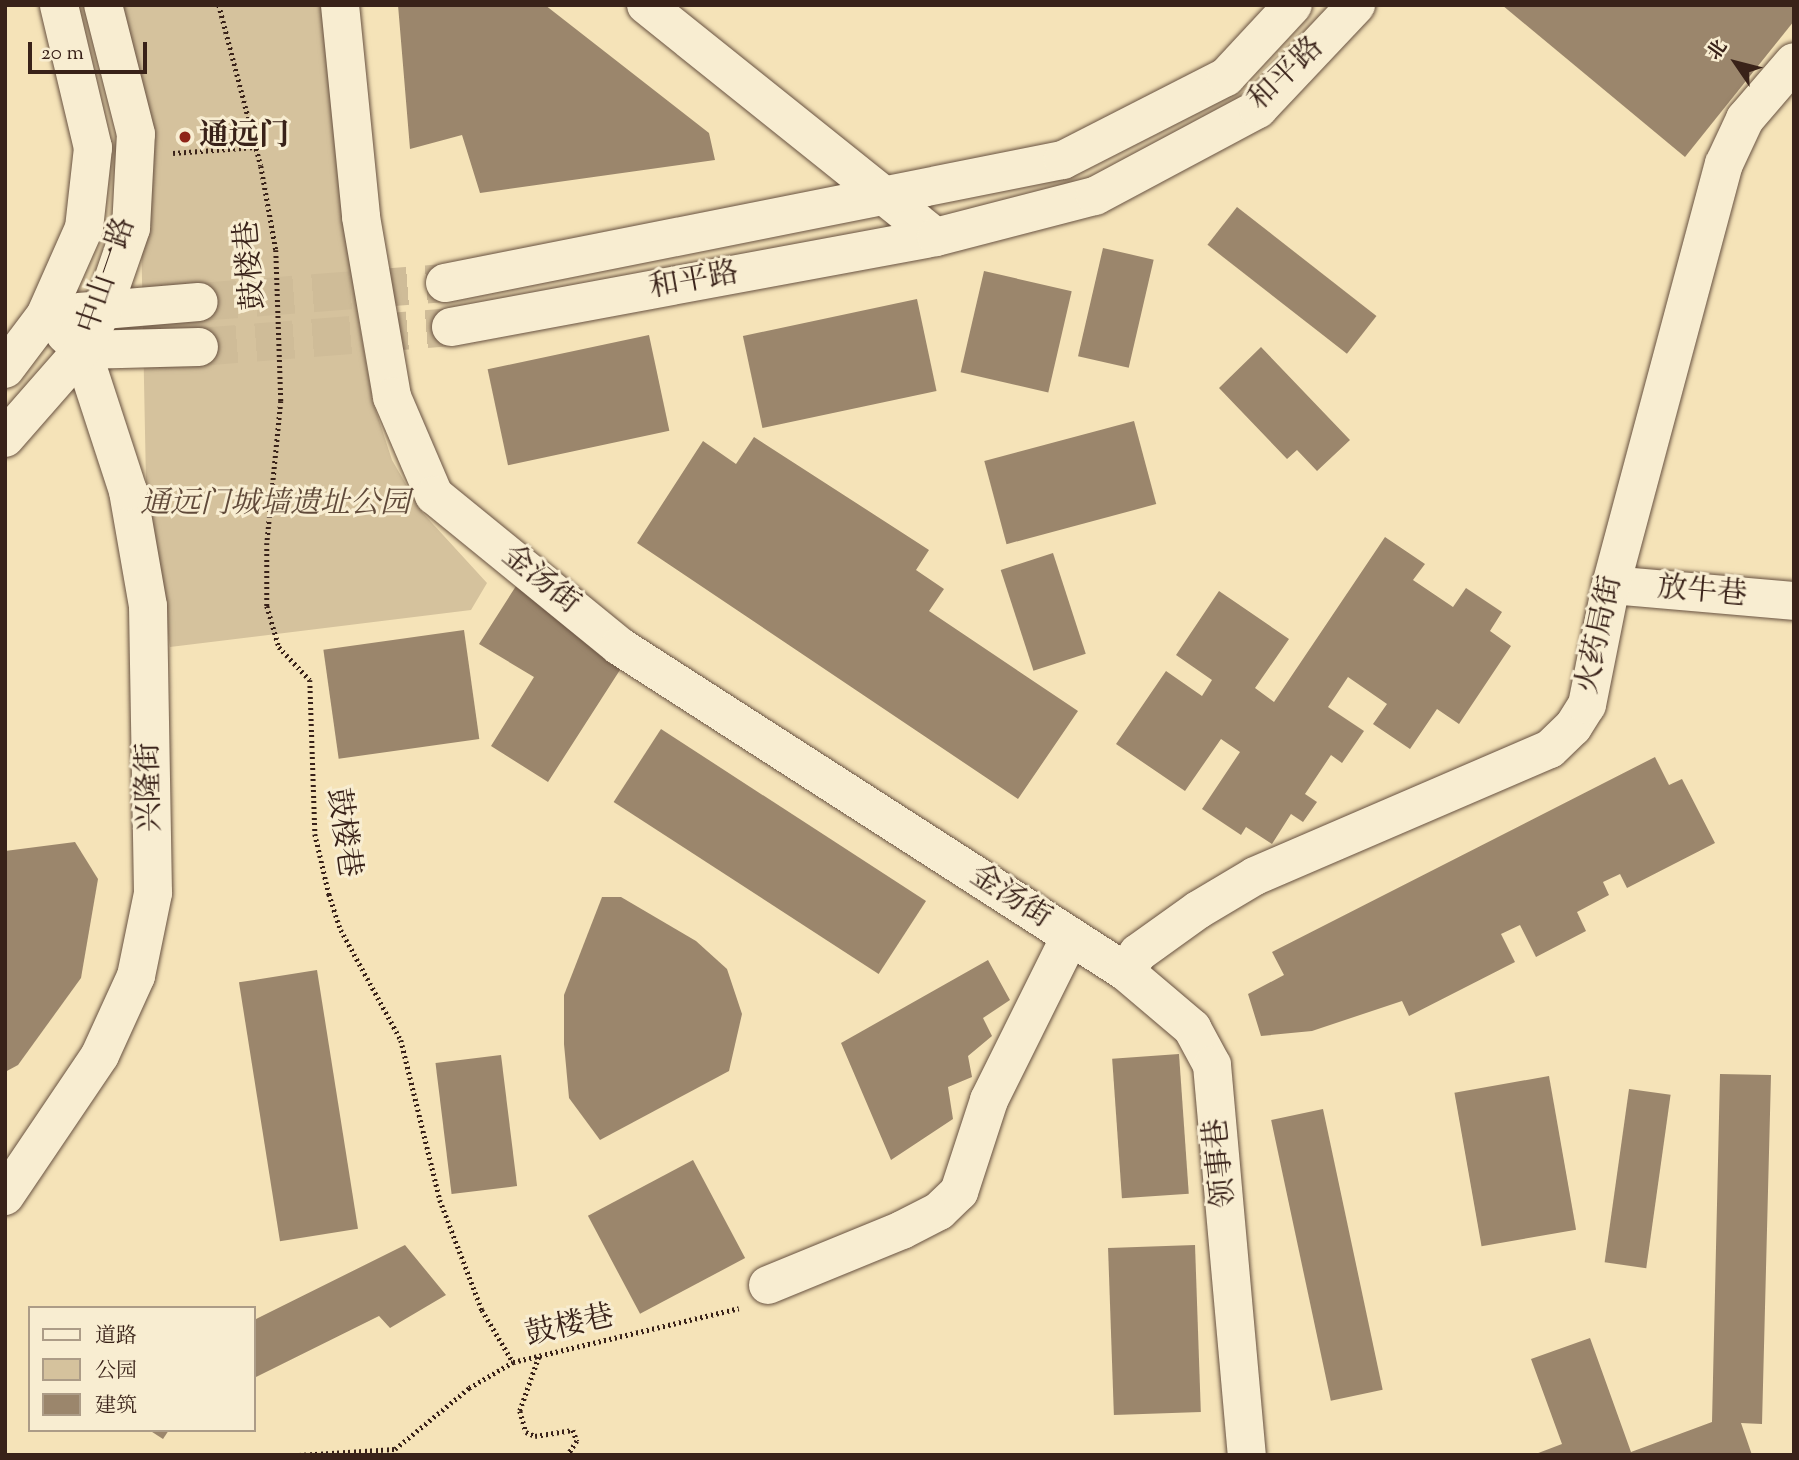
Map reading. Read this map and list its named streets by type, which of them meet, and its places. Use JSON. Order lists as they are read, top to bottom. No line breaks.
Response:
{"streets":{"street":["和平路","中山一路","金汤街","放牛巷","火药局街","兴隆街","领事巷"],"path":["鼓楼巷"]},"crossings":[["中山一路","兴隆街"],["金汤街","领事巷"],["放牛巷","火药局街"],["火药局街","领事巷"]],"parks":["通远门城墙遗址公园"],"places":["通远门"],"legend":["道路","公园","建筑"],"scale_bar":"20 m","north":"top left"}
